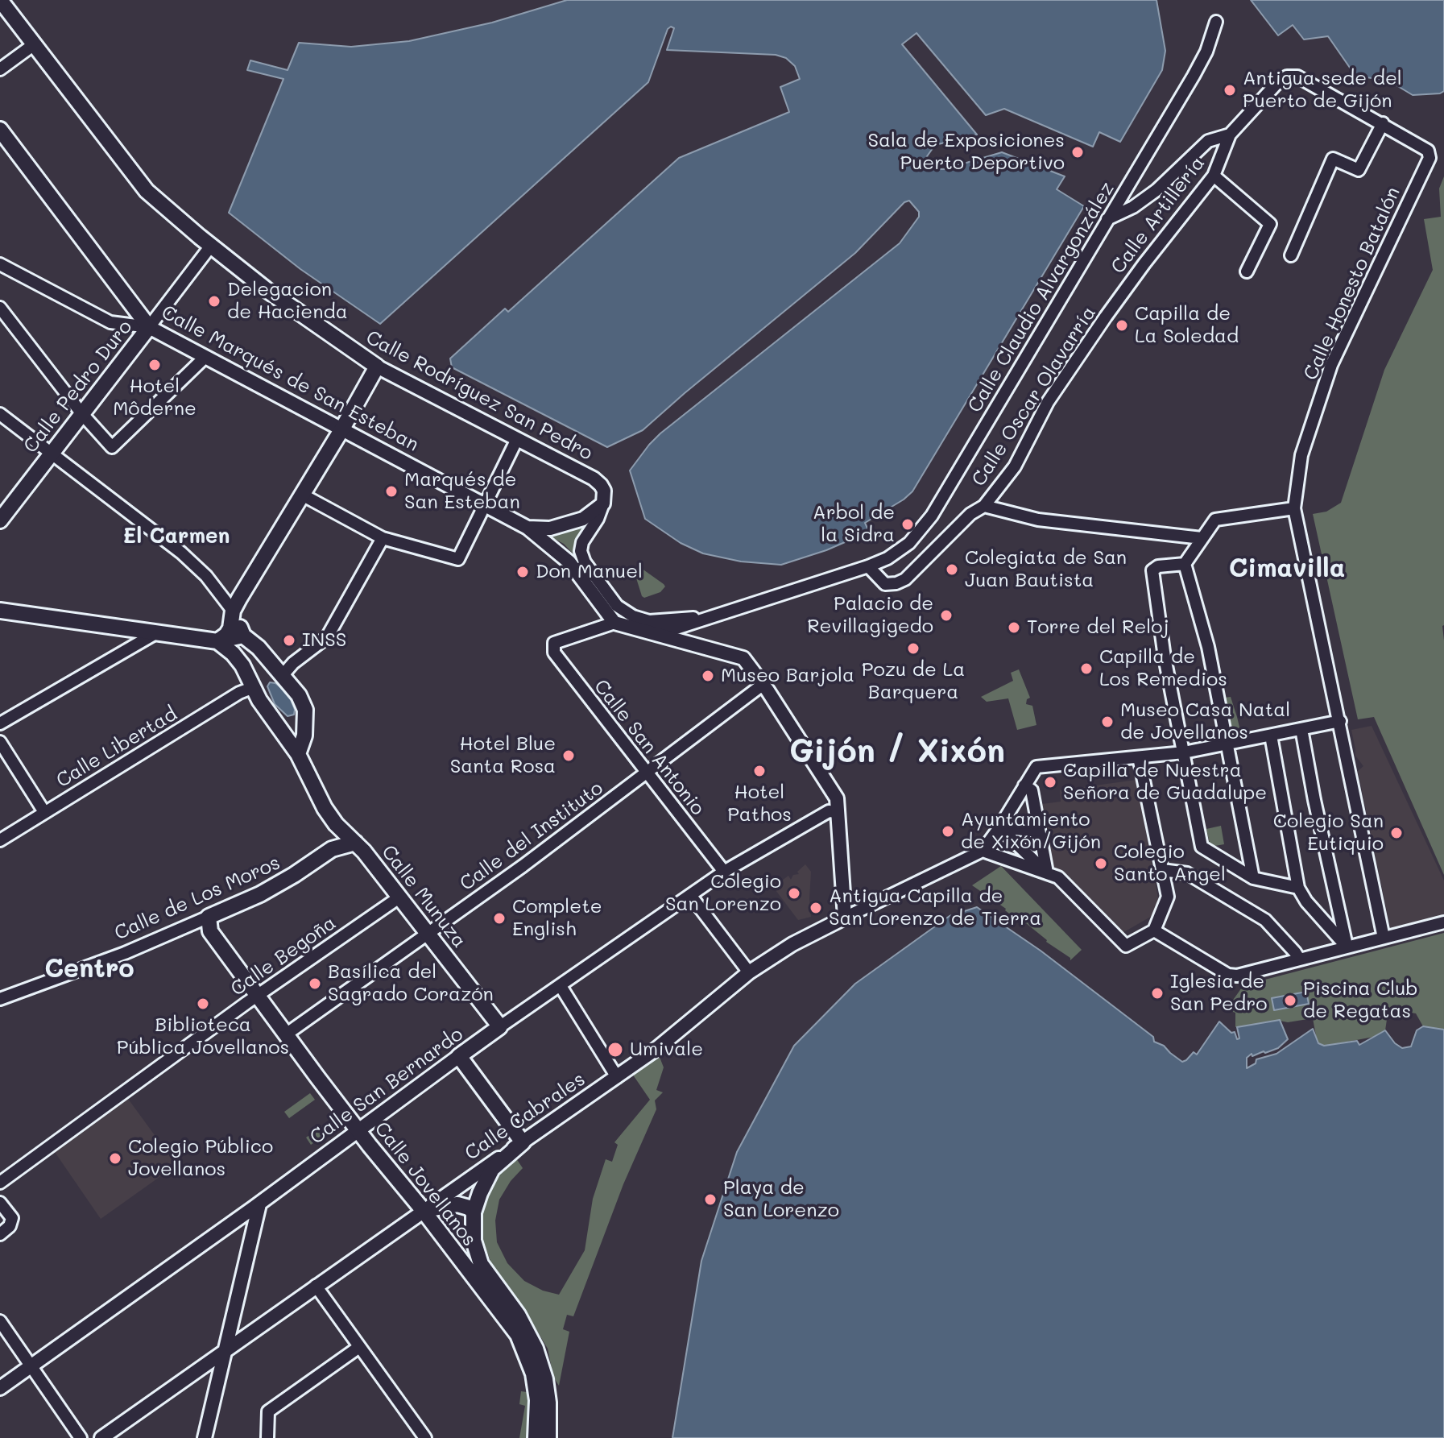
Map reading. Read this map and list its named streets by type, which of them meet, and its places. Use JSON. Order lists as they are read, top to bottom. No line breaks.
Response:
{"streets":{"main road":["Calle Marqués de San Esteban","Calle Pedro Duro","Calle Rodríguez San Pedro","Calle Munuza","Calle de Los Moros","Calle San Bernardo","Calle Jovellanos"],"street":["Calle Artillería","Calle Honesto Batalón","Calle Claudio Alvargonzález","Calle Oscar Olavarría","Calle Libertad","Calle San Antonio","Calle del Instituto","Calle Begoña","Calle Cabrales"]},"crossings":[["Calle Artillería","Calle Honesto Batalón"],["Calle Artillería","Calle Oscar Olavarría"],["Calle Claudio Alvargonzález","Calle Oscar Olavarría"],["Calle Marqués de San Esteban","Calle Pedro Duro"],["Calle Marqués de San Esteban","Calle San Antonio"],["Calle Pedro Duro","Calle Rodríguez San Pedro"],["Calle Libertad","Calle Munuza"],["Calle San Antonio","Calle del Instituto"],["Calle San Antonio","Calle San Bernardo"],["Calle del Instituto","Calle Munuza"],["Calle del Instituto","Calle Jovellanos"],["Calle Munuza","Calle de Los Moros"],["Calle Munuza","Calle Begoña"],["Calle Munuza","Calle San Bernardo"],["Calle de Los Moros","Calle Jovellanos"],["Calle Begoña","Calle Jovellanos"],["Calle San Bernardo","Calle Jovellanos"],["Calle Cabrales","Calle Jovellanos"]],"districts":["El Carmen","Cimavilla","Gijón / Xixón","Centro"],"places":["Antigua sede del Puerto de Gijón","Sala de Exposiciones Puerto Deportivo","Delegacion de Hacienda","Capilla de La Soledad","Hotel Môderne","Marqués de San Esteban","Arbol de la Sidra","Colegiata de San Juan Bautista","Don Manuel","Palacio de Revillagigedo","Torre del Reloj","INSS","Pozu de La Barquera","Capilla de Los Remedios","Museo Barjola","Museo Casa Natal de Jovellanos","Hotel Blue Santa Rosa","Hotel Pathos","Capilla de Nuestra Señora de Guadalupe","Ayuntamiento de Xixón/Gijón","Colegio San Eutiquio","Colegio Santo Angel","Colegio San Lorenzo","Antigua Capilla de San Lorenzo de Tierra","Complete English","Basílica del Sagrado Corazón","Iglesia de San Pedro","Piscina Club de Regatas","Biblioteca Pública Jovellanos","Umivale","Colegio Público Jovellanos","Playa de San Lorenzo"]}
